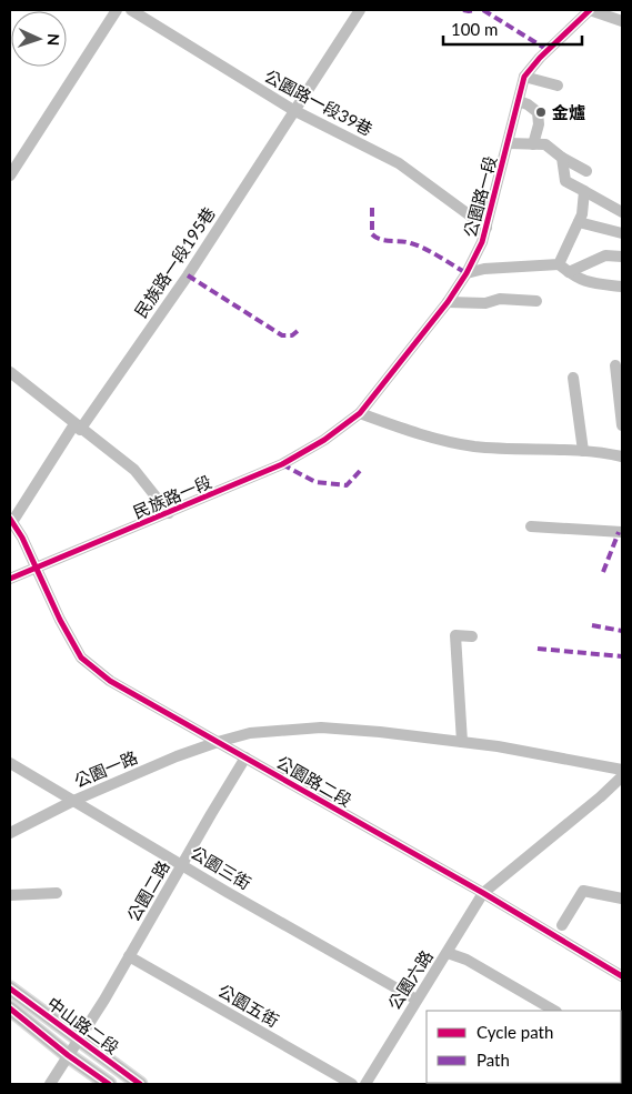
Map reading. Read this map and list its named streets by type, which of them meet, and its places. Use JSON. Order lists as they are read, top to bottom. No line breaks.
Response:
{"streets":{"main road":["中山路二段"],"street":["公園路一段39巷","公園路一段","民族路一段195巷","民族路一段","公園一路","公園路二段","公園三街","公園二路","公園六路","公園五街"]},"crossings":[["公園路一段39巷","公園路一段"],["公園路一段39巷","民族路一段195巷"],["公園路一段","民族路一段"],["民族路一段","公園路二段"],["公園一路","公園路二段"],["公園一路","公園三街"],["公園路二段","公園二路"],["公園路二段","公園六路"],["公園三街","公園二路"],["公園三街","公園六路"],["公園二路","公園五街"],["公園二路","中山路二段"]],"places":["金爐"],"legend":["Cycle path","Path"],"scale_bar":"100 m","north":"right"}
